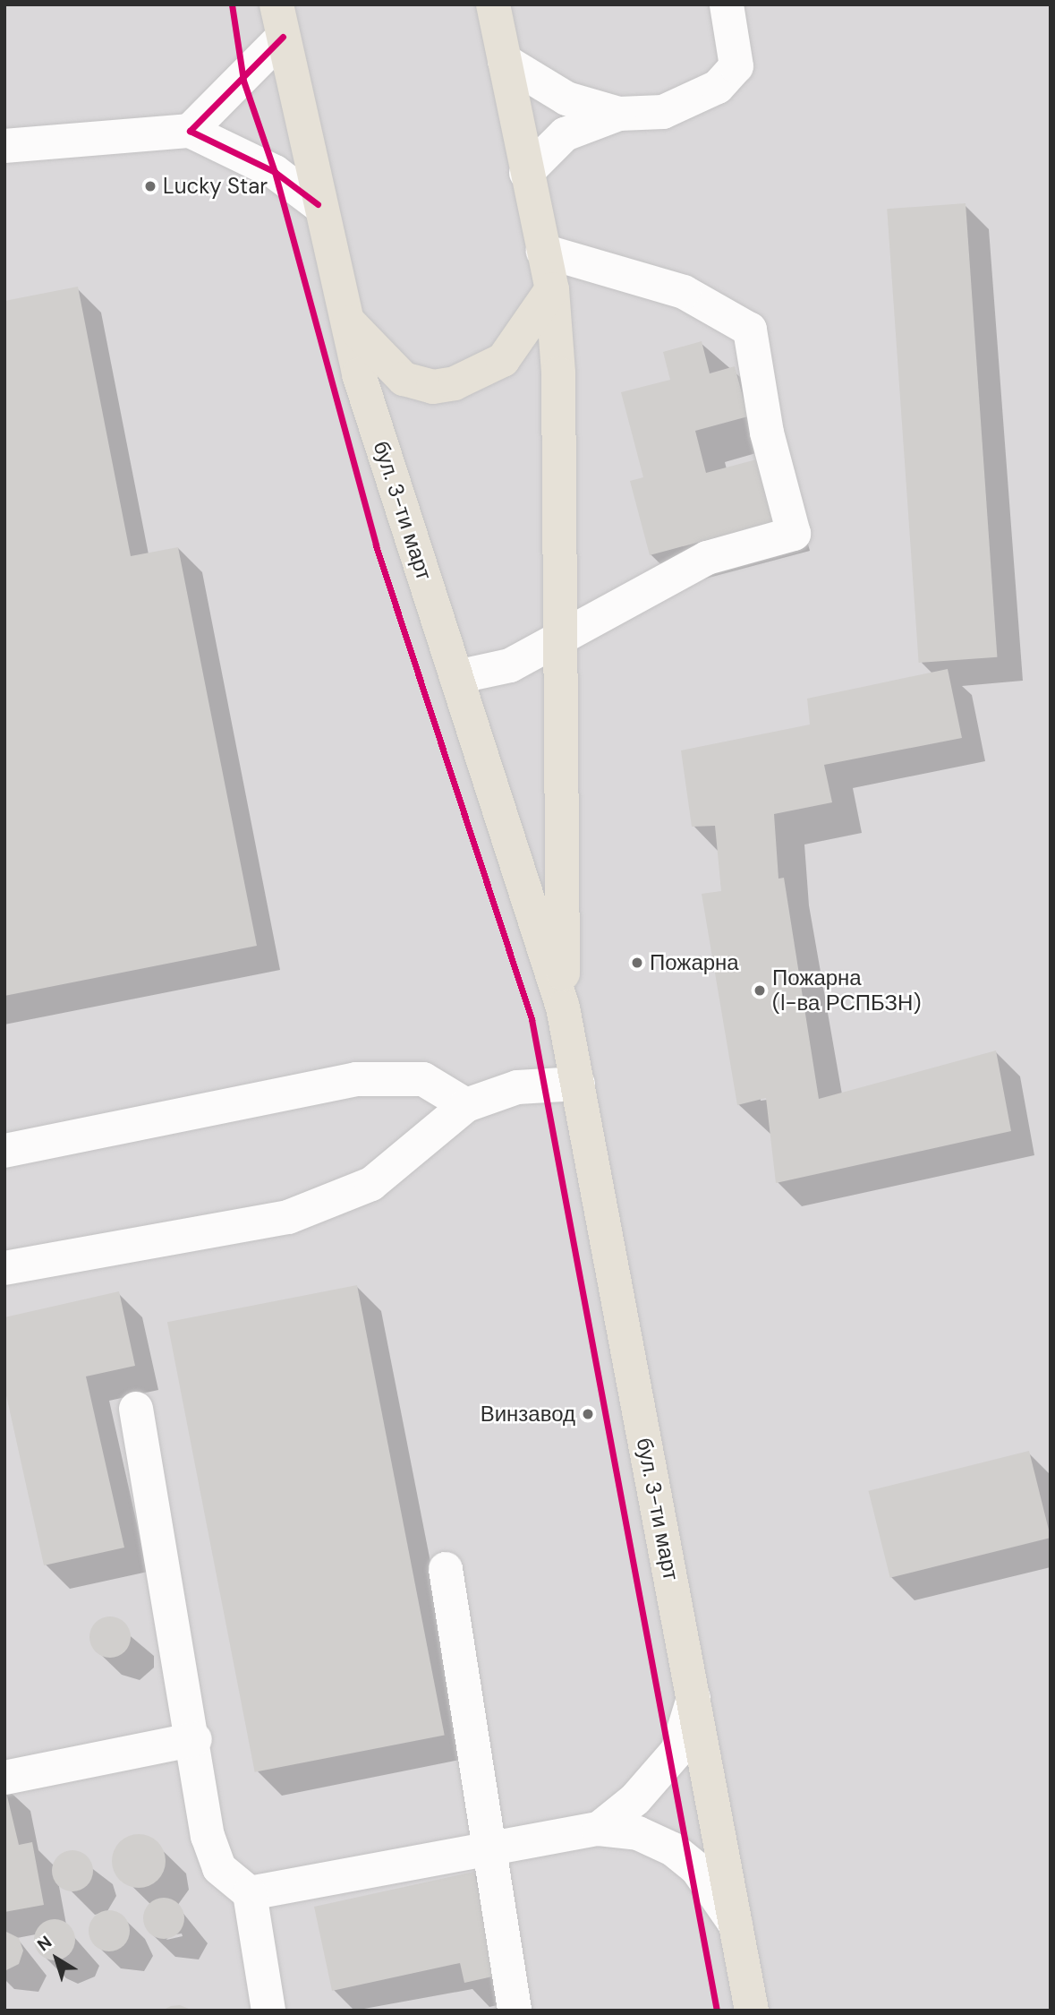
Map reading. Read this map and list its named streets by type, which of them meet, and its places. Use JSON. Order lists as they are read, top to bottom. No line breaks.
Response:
{"streets":{"main road":["бул. 3-ти март"]},"places":["Lucky Star","Пожарна","Пожарна (I-ва РСПБЗН)","Винзавод"],"north":"top left"}
